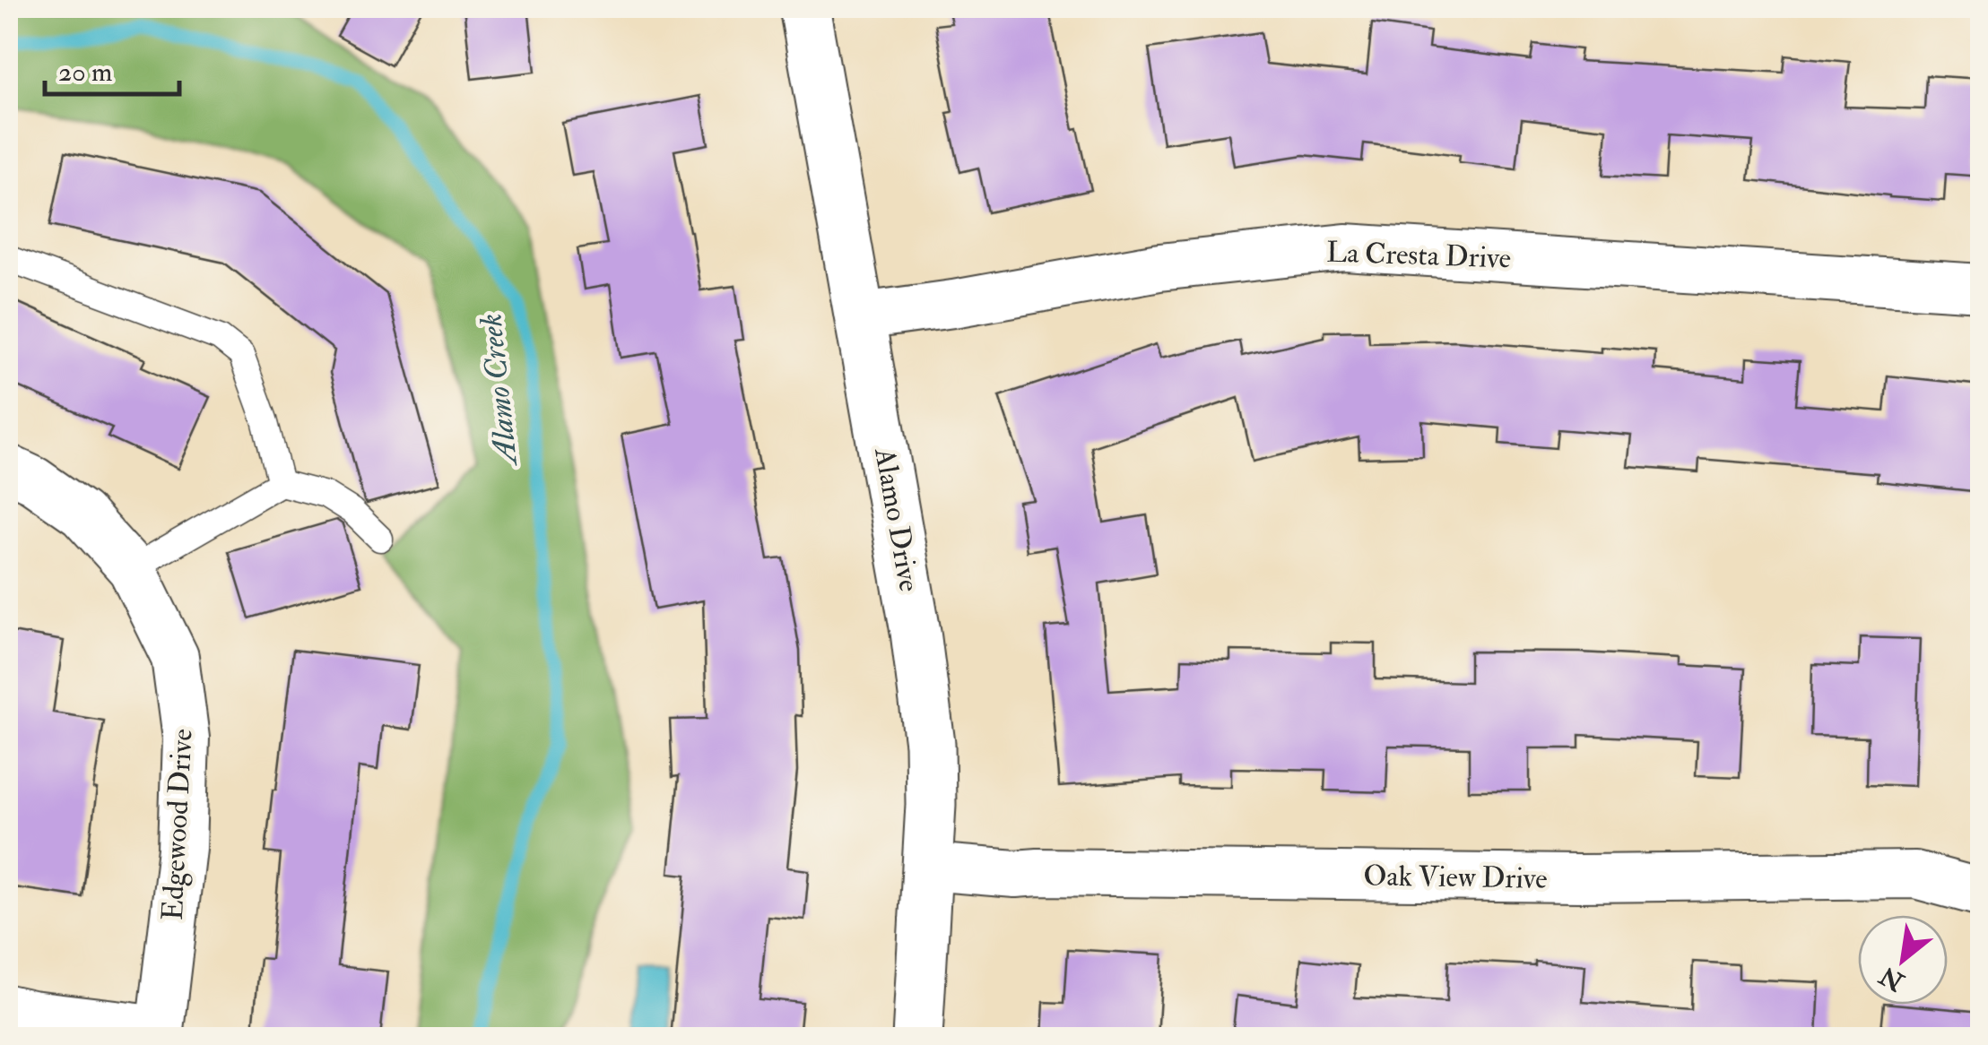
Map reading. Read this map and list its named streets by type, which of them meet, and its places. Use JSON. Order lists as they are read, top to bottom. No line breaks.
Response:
{"streets":{"main road":["Alamo Drive"],"street":["La Cresta Drive","Edgewood Drive","Oak View Drive"]},"crossings":[["La Cresta Drive","Alamo Drive"],["Alamo Drive","Oak View Drive"]],"water":["Alamo Creek"],"scale_bar":"20 m","north":"bottom left"}
